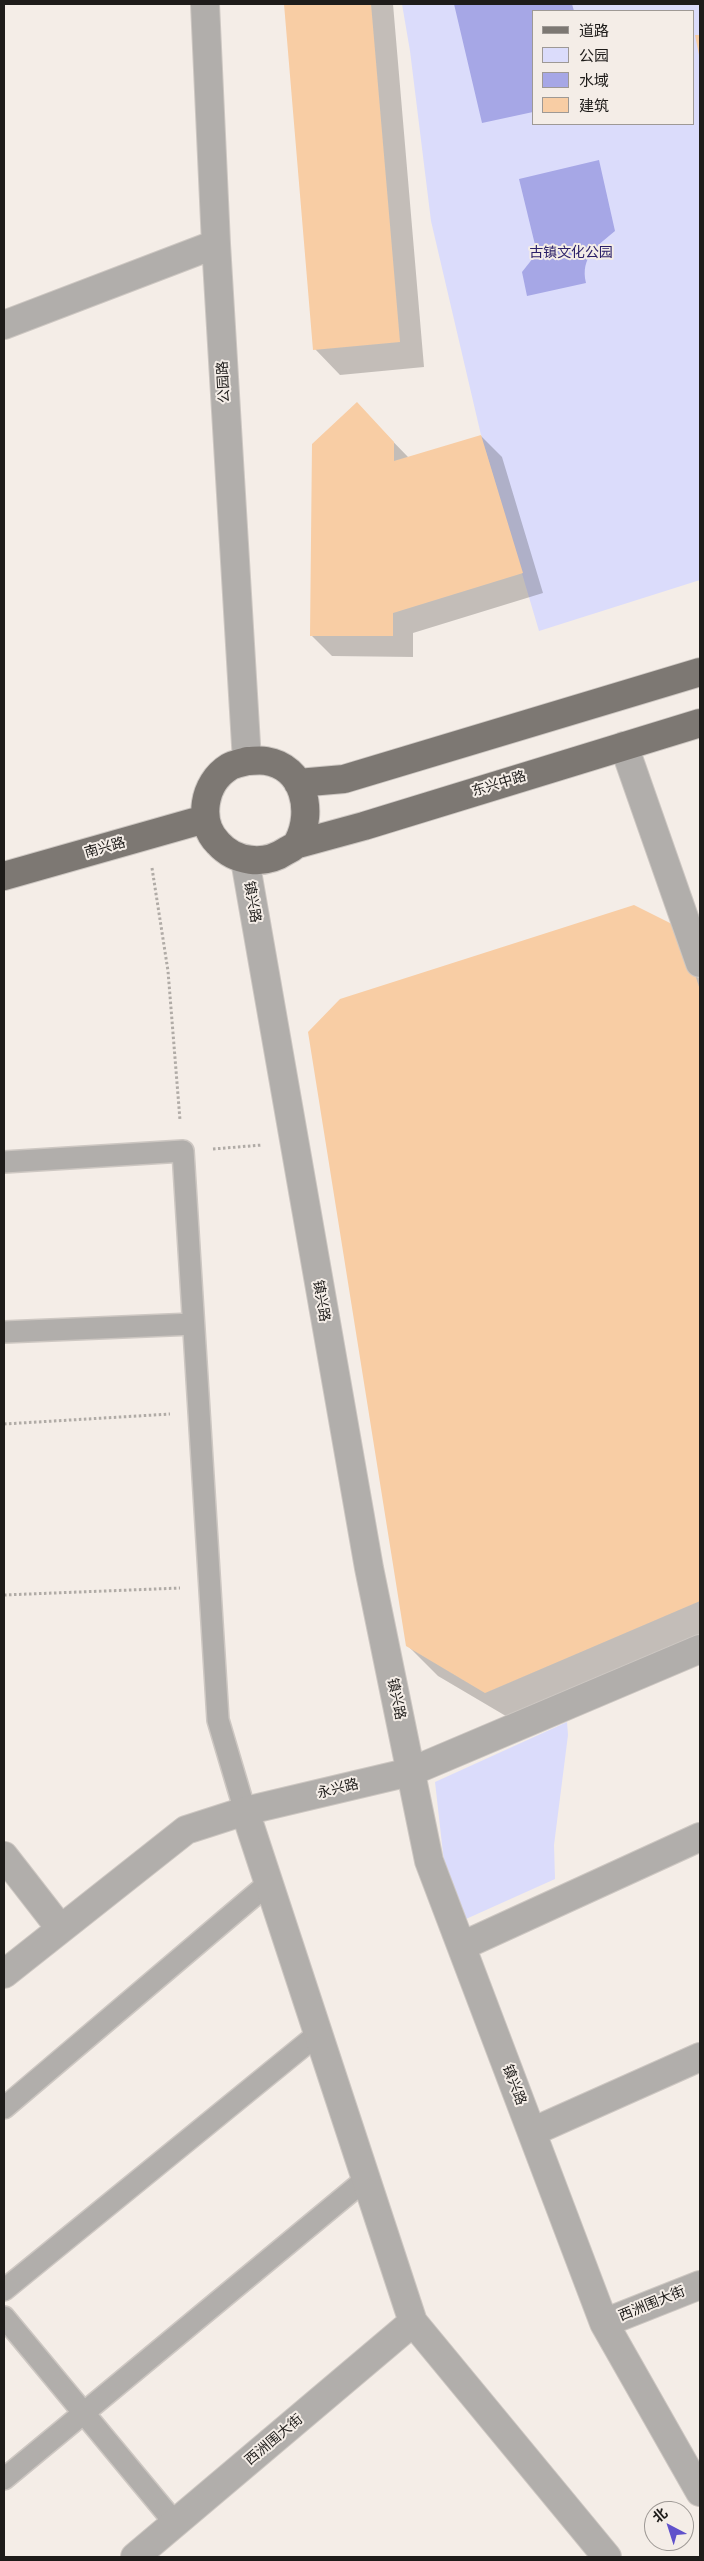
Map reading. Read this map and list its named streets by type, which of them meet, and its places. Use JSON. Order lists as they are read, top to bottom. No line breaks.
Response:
{"streets":{"main road":["东兴中路","南兴路"],"street":["公园路","镇兴路","永兴路","西洲围大街"]},"crossings":[["公园路","东兴中路"],["公园路","南兴路"],["公园路","镇兴路"],["东兴中路","南兴路"],["东兴中路","镇兴路"],["南兴路","镇兴路"],["镇兴路","永兴路"],["镇兴路","西洲围大街"]],"parks":["古镇文化公园"],"legend":["道路","公园","水域","建筑"],"north":"top left"}
